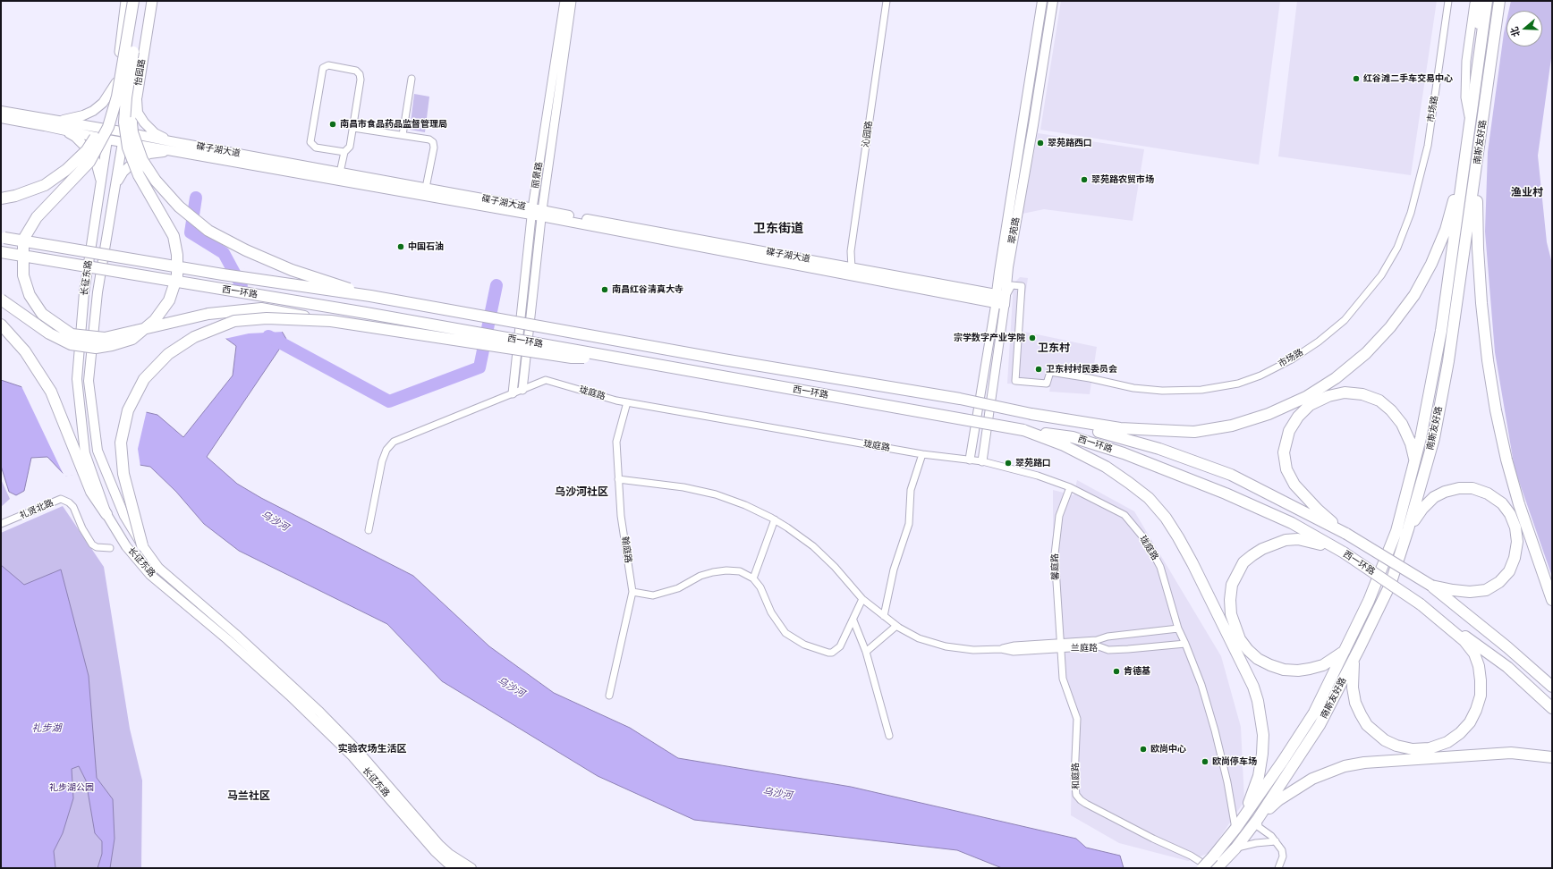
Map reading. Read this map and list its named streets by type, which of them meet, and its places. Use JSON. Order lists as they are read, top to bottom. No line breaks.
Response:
{"streets":{"highway":["南斯友好路","西一环路"],"main road":["怡园路","碟子湖大道","翠苑路","长征东路"],"street":["市场路","沁园路","丽景路","珑庭路","礼贤北路","翰庭路","馨庭路","兰庭路","和庭路"]},"crossings":[["怡园路","碟子湖大道"],["怡园路","长征东路"],["市场路","碟子湖大道"],["市场路","翠苑路"],["沁园路","碟子湖大道"],["南斯友好路","珑庭路"],["南斯友好路","和庭路"],["碟子湖大道","丽景路"],["碟子湖大道","翠苑路"],["碟子湖大道","长征东路"],["丽景路","珑庭路"],["翠苑路","珑庭路"],["珑庭路","翰庭路"],["珑庭路","馨庭路"],["珑庭路","兰庭路"],["馨庭路","兰庭路"],["馨庭路","和庭路"],["兰庭路","和庭路"]],"districts":["渔业村","卫东街道","卫东村","乌沙河社区","实验农场生活区","马兰社区"],"water":["乌沙河","礼步湖"],"parks":["礼步湖公园"],"places":["红谷滩二手车交易中心","南昌市食品药品监督管理局","翠苑路西口","翠苑路农贸市场","中国石油","南昌红谷清真大寺","宗学数字产业学院","卫东村村民委员会","翠苑路口","肯德基","欧尚中心","欧尚停车场"],"north":"left"}
